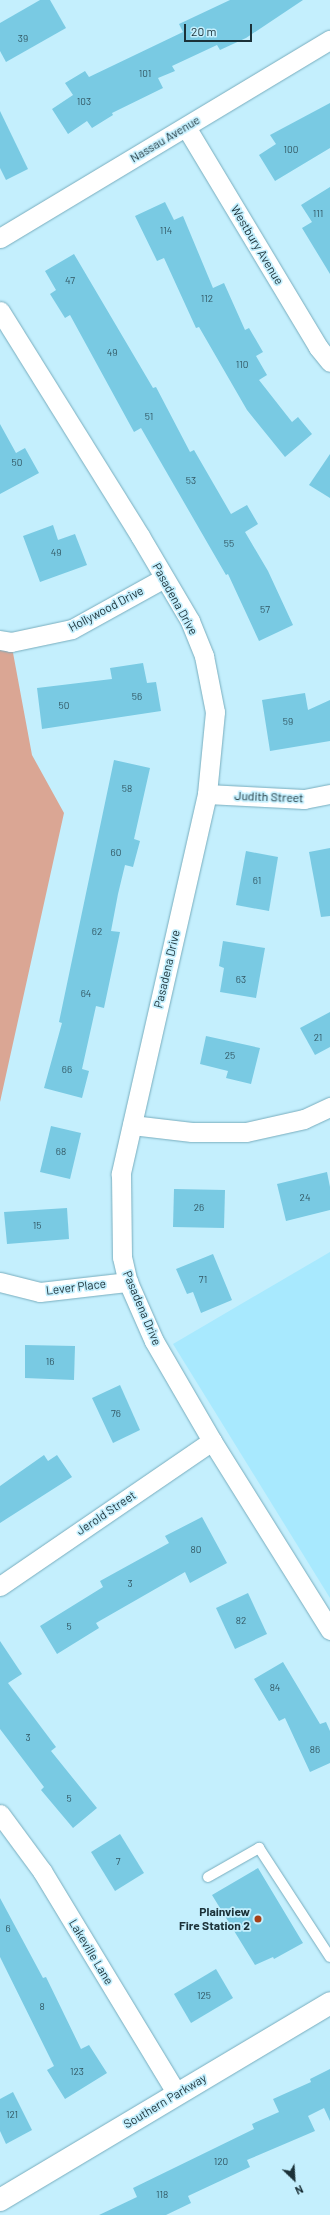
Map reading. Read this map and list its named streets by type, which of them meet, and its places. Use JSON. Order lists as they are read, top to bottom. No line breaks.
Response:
{"streets":{"street":["Nassau Avenue","Westbury Avenue","Pasadena Drive","Hollywood Drive","Judith Street","Lever Place","Jerold Street","Lakeville Lane","Southern Parkway"]},"crossings":[["Nassau Avenue","Westbury Avenue"],["Pasadena Drive","Hollywood Drive"],["Pasadena Drive","Judith Street"],["Pasadena Drive","Lever Place"],["Pasadena Drive","Jerold Street"],["Lakeville Lane","Southern Parkway"]],"places":["Plainview Fire Station 2"],"house_numbers":["39","101","103","100","111","114","47","112","49","110","51","50","53","55","49","57","56","50","59","58","60","61","62","63","64","21","25","66","68","24","26","15","71","16","76","80","3","82","5","84","3","86","5","7","6","125","8","123","121","120","118"],"scale_bar":"20 m","north":"bottom right"}
